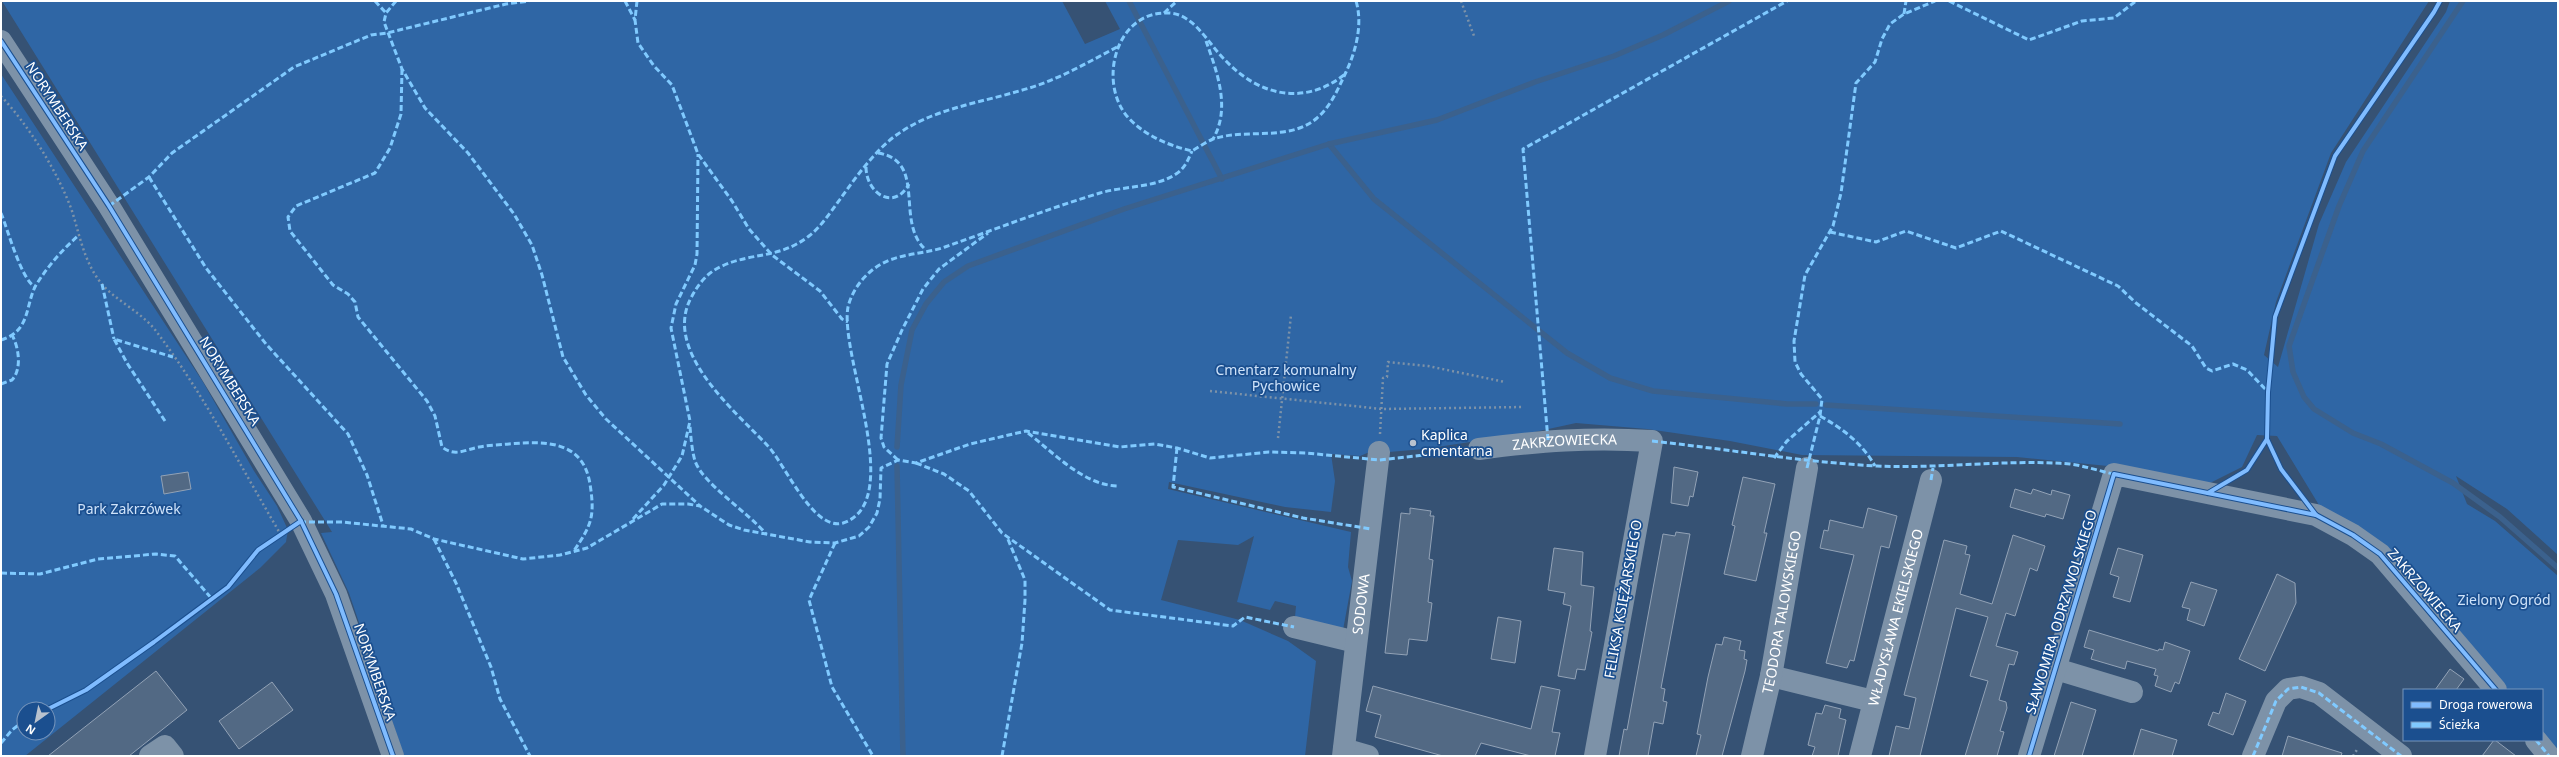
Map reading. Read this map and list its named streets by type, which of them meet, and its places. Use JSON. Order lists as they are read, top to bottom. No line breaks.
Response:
{"streets":{"street":["NORYMBERSKA","ZAKRZOWIECKA","FELIKSA KSIĘŻARSKIEGO","SODOWA","TEODORA TALOWSKIEGO","SŁAWOMIRA ODRZYWOLSKIEGO","WŁADYSŁAWA EKIELSKIEGO"]},"crossings":[["ZAKRZOWIECKA","FELIKSA KSIĘŻARSKIEGO"],["ZAKRZOWIECKA","SŁAWOMIRA ODRZYWOLSKIEGO"]],"parks":["Cmentarz komunalny Pychowice","Park Zakrzówek","Zielony Ogród"],"places":["Kaplica cmentarna"],"legend":["Droga rowerowa","Ścieżka"],"north":"bottom left"}
